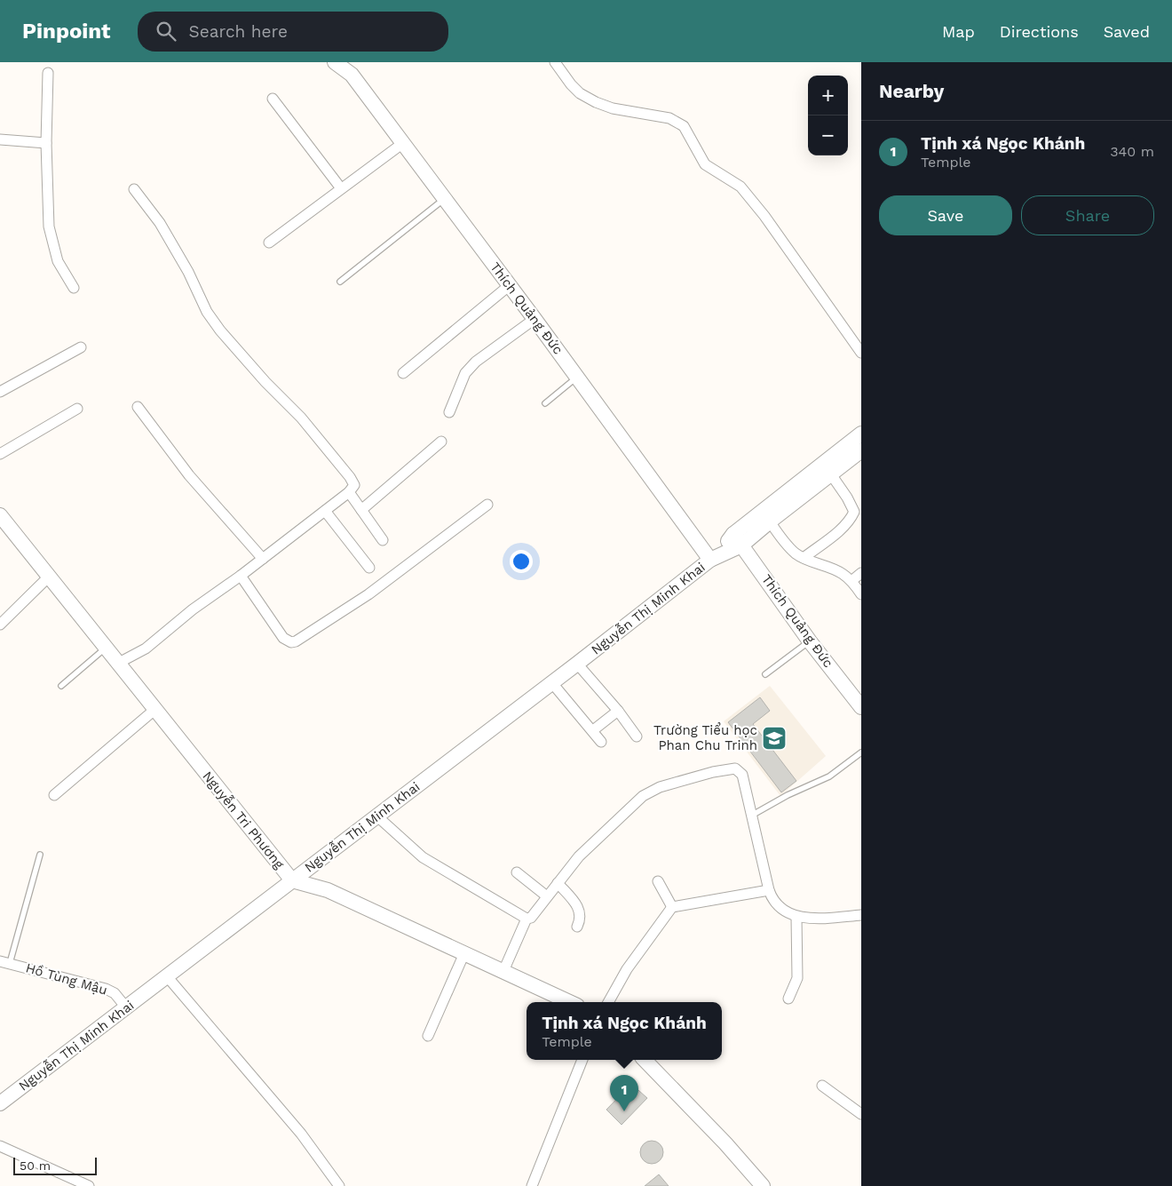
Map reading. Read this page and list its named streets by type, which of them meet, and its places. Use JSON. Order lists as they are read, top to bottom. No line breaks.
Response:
{"streets":{"street":["Thích Quảng Đức","Nguyễn Thị Minh Khai","Nguyễn Tri Phương","Hồ Tùng Mậu"]},"crossings":[["Thích Quảng Đức","Nguyễn Thị Minh Khai"],["Nguyễn Thị Minh Khai","Nguyễn Tri Phương"],["Nguyễn Thị Minh Khai","Hồ Tùng Mậu"]],"places":{"school or university":["Trường Tiểu học Phan Chu Trinh"]},"scale_bar":"50 m","page":{"header":"Pinpoint","search":"Search here","nav":["Map","Directions","Saved"],"heading":"Nearby","map_buttons":["+","−"],"list":[{"mark":"1","name":"Tịnh xá Ngọc Khánh","note":"Temple","value":"340 m"}],"buttons":["Save","Share"],"popup":["Tịnh xá Ngọc Khánh","Temple"],"pins":"1","scale":"50 m"}}
